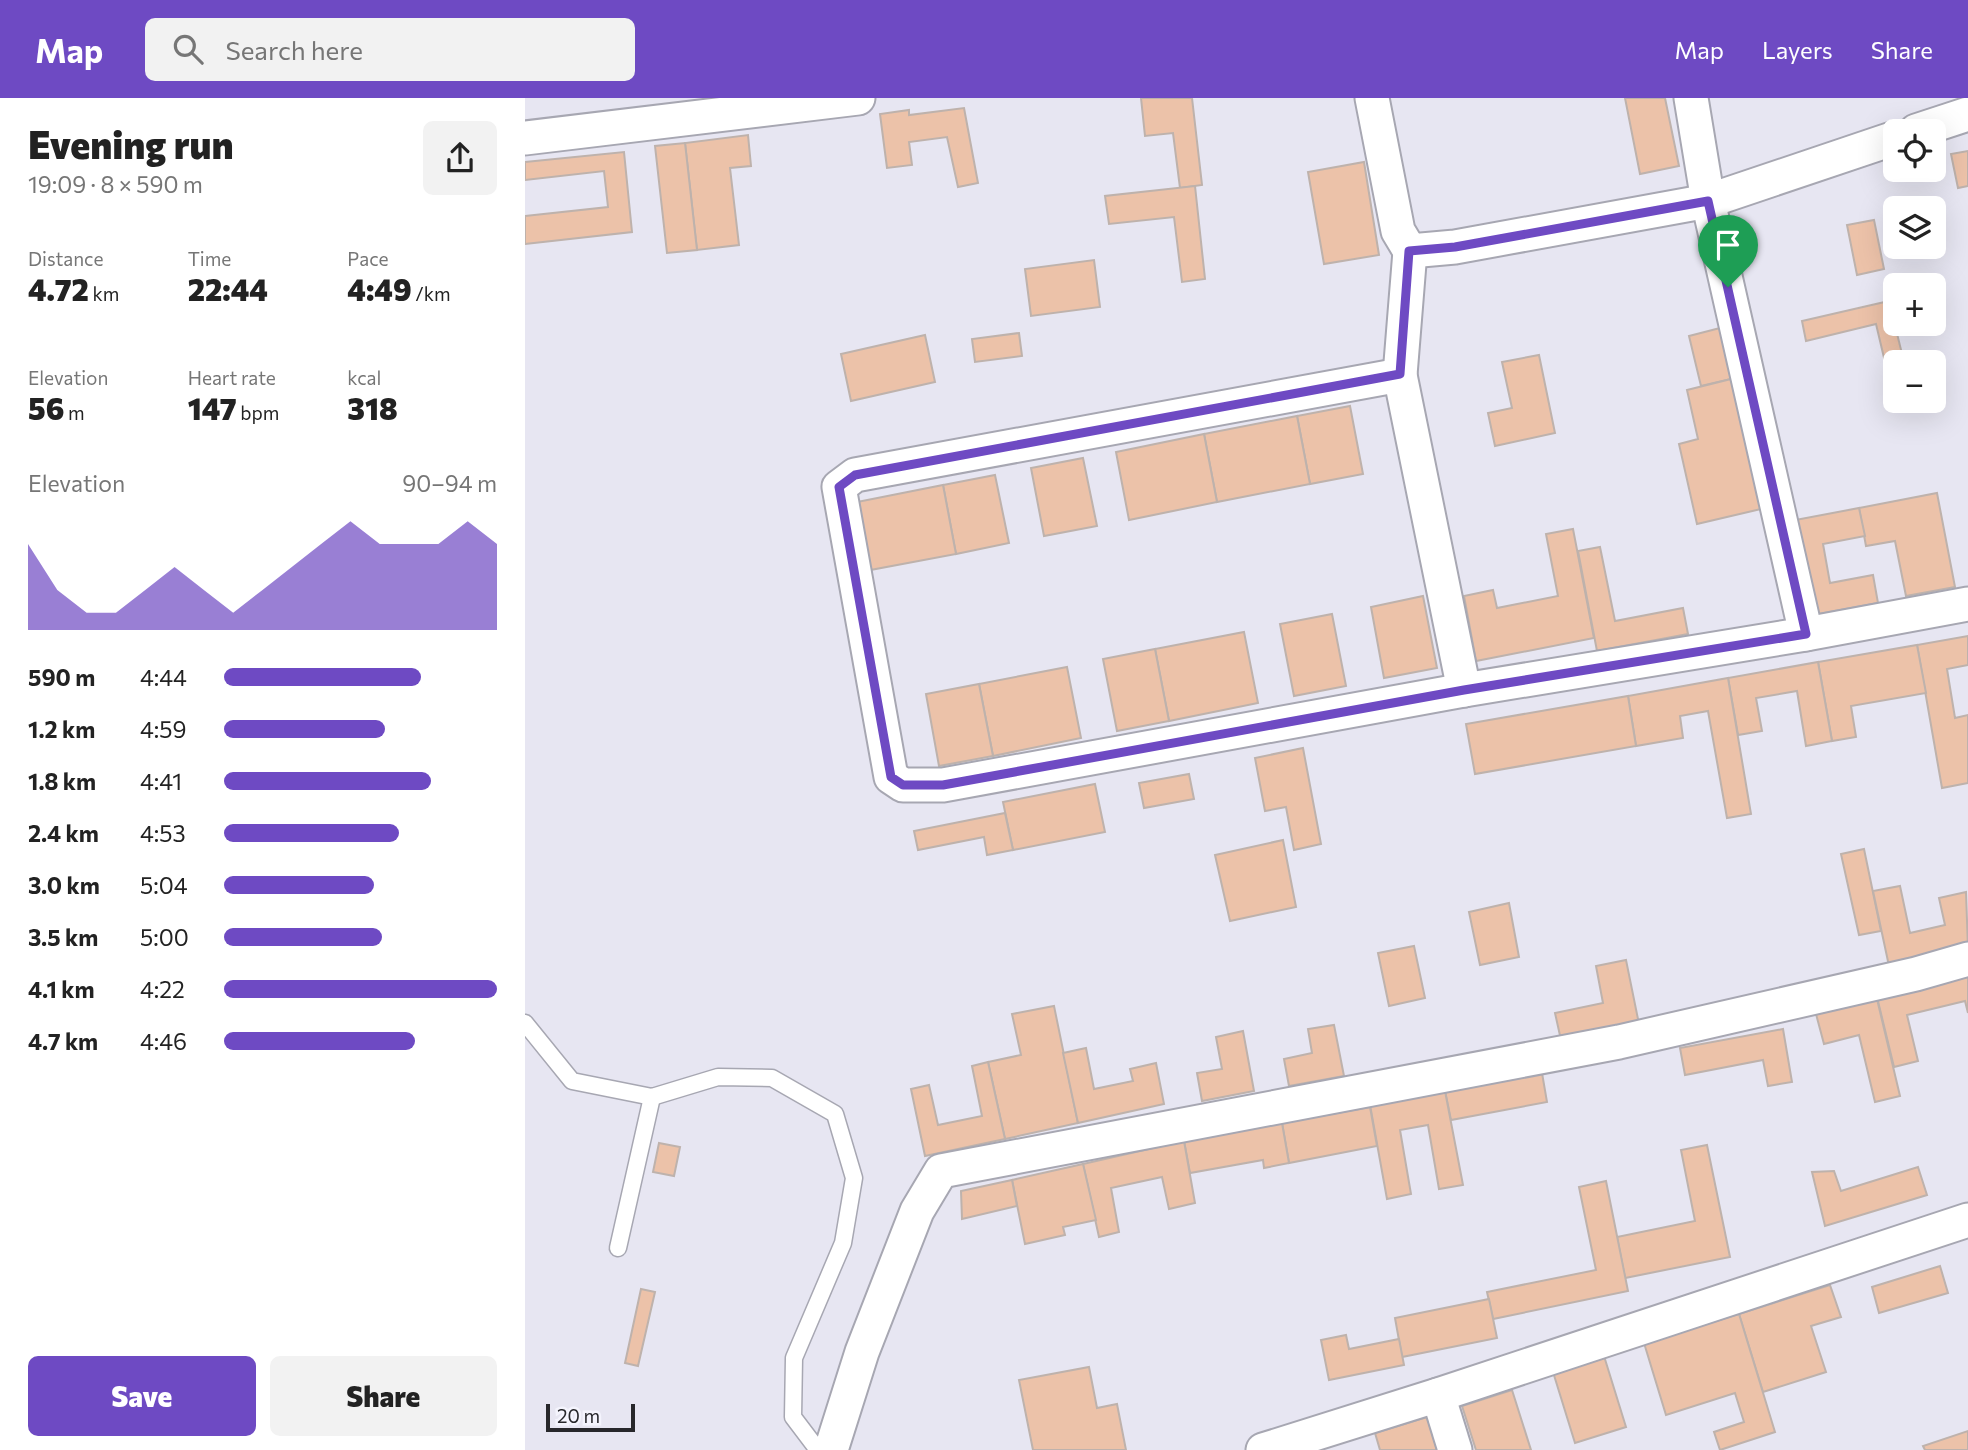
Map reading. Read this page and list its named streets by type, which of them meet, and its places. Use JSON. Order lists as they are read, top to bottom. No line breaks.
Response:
{"scale_bar":"20 m","page":{"header":"Map","search":"Search here","nav":["Map","Layers","Share"],"heading":["Evening run","19:09 · 8 × 590 m"],"map_buttons":["+","−"],"stats":[["Distance","4.72 km"],["Time","22:44"],["Pace","4:49 /km"],["Elevation","56 m"],["Heart rate","147 bpm"],["kcal","318"]],"chart":["Elevation","90–94 m"],"list":[{"name":"590 m","note":"4:44"},{"name":"1.2 km","note":"4:59"},{"name":"1.8 km","note":"4:41"},{"name":"2.4 km","note":"4:53"},{"name":"3.0 km","note":"5:04"},{"name":"3.5 km","note":"5:00"},{"name":"4.1 km","note":"4:22"},{"name":"4.7 km","note":"4:46"}],"buttons":["Save","Share"],"scale":"20 m"}}
